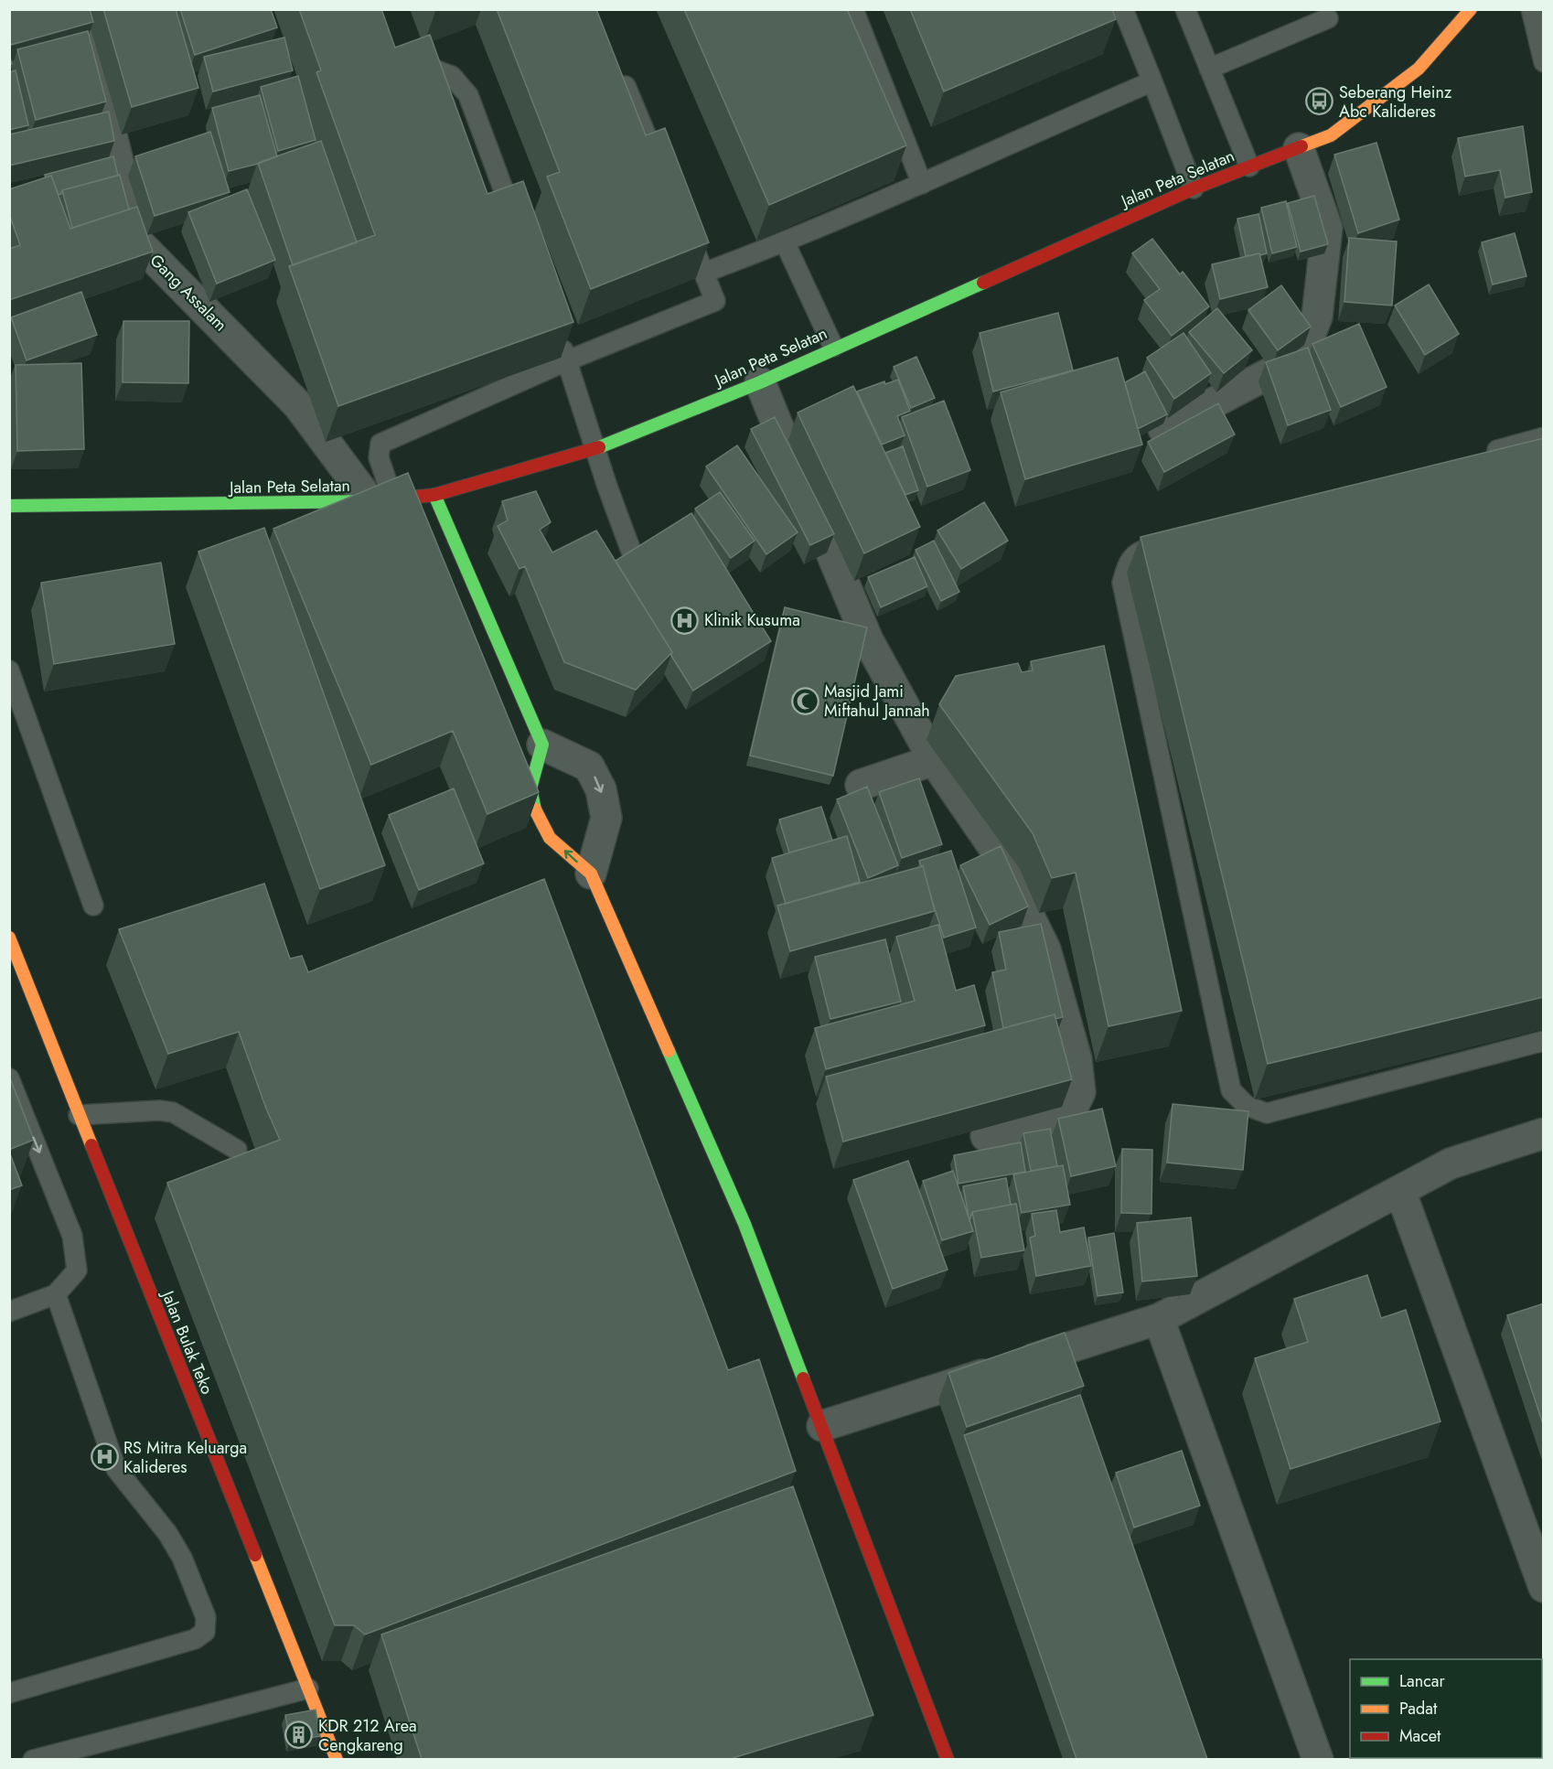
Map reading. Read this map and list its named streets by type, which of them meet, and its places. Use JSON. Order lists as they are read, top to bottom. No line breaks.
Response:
{"streets":{"street":["Jalan Peta Selatan","Gang Assalam","Jalan Bulak Teko"]},"crossings":[["Jalan Peta Selatan","Gang Assalam"]],"places":{"bus stop":["Seberang Heinz Abc Kalideres"],"hospital":["Klinik Kusuma","RS Mitra Keluarga Kalideres"],"mosque":["Masjid Jami Miftahul Jannah"],"building":["KDR 212 Area Cengkareng"]},"legend":["Lancar","Padat","Macet"]}
